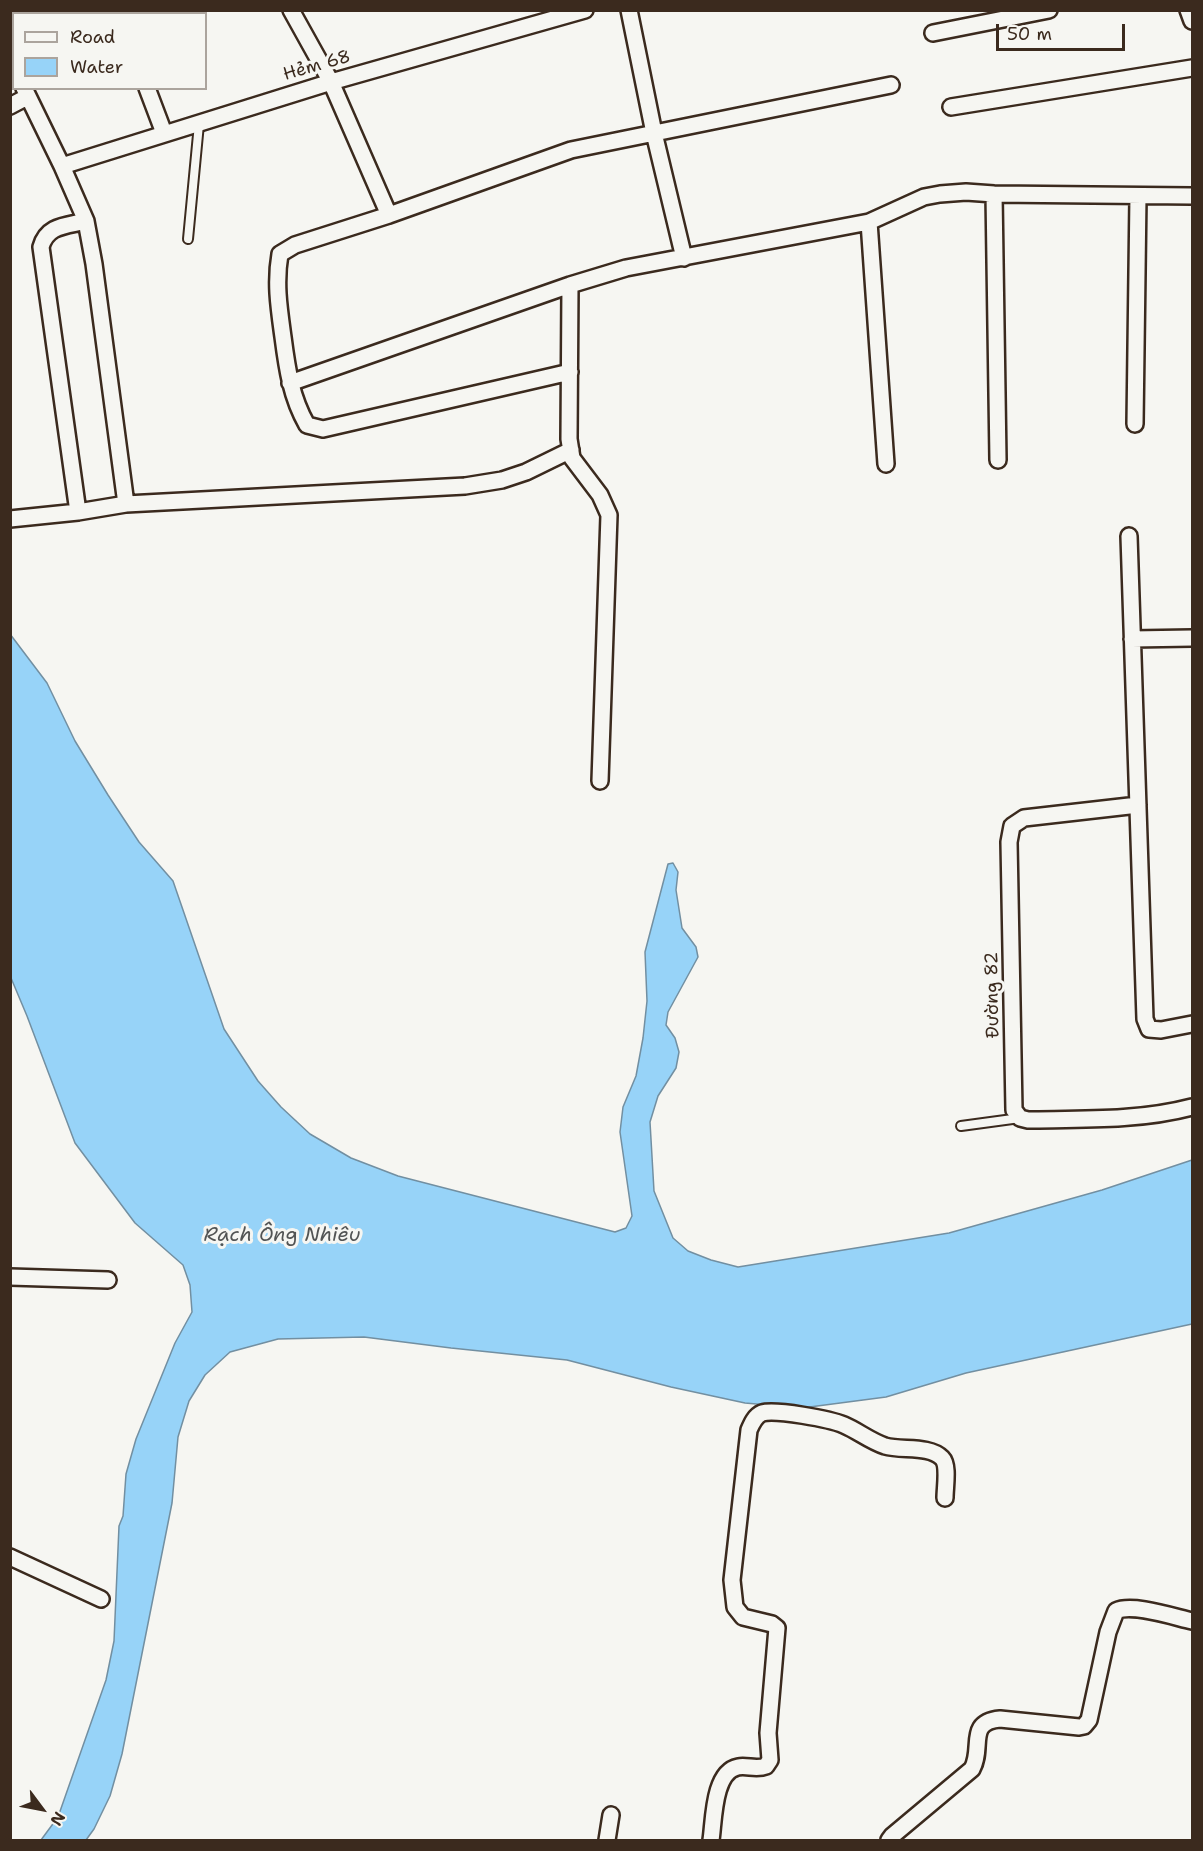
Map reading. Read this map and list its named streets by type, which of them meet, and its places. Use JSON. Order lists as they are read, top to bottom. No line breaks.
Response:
{"streets":{"street":["Hẻm 68","Đường 82"]},"water":["Rạch Ông Nhiêu"],"legend":["Road","Water"],"scale_bar":"50 m","north":"bottom right"}
